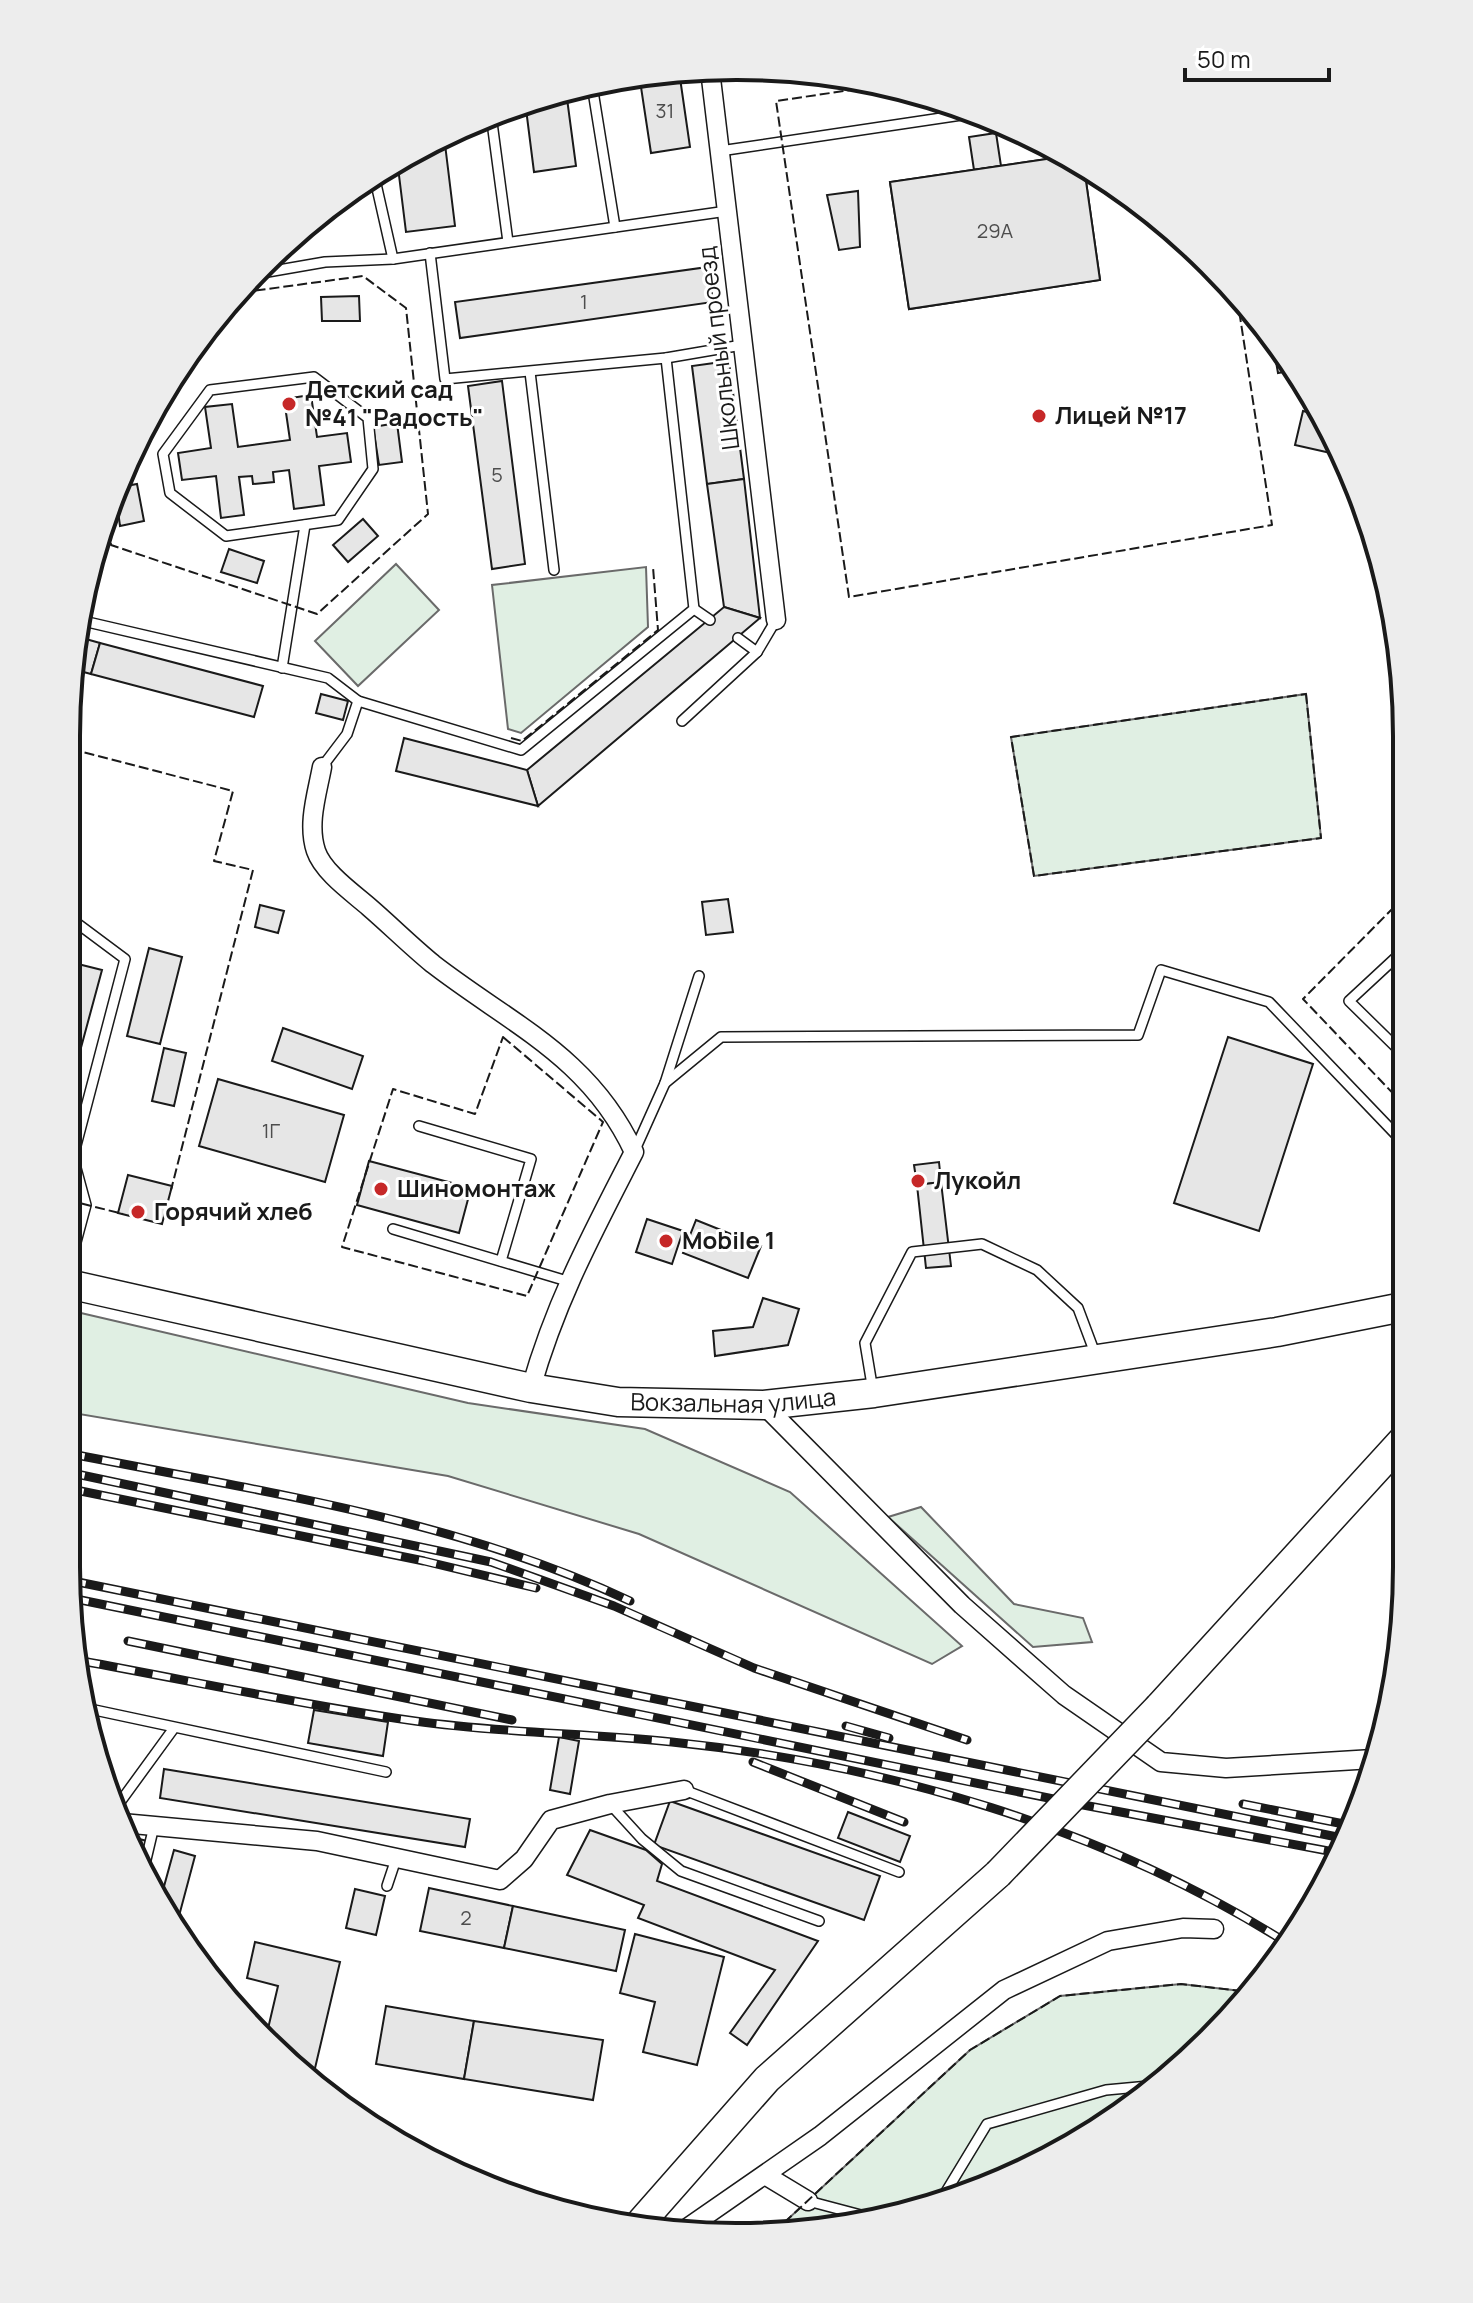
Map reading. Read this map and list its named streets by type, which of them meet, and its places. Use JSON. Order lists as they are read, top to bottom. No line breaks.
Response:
{"streets":{"main road":["Вокзальная улица"],"street":["Школьный проезд"]},"places":["Детский сад №41 \"Радость\"","Лицей №17","Лукойл","Шиномонтаж","Горячий хлеб","Mobile 1"],"house_numbers":["31","29А","1","5","1Г","2"],"scale_bar":"50 m"}
